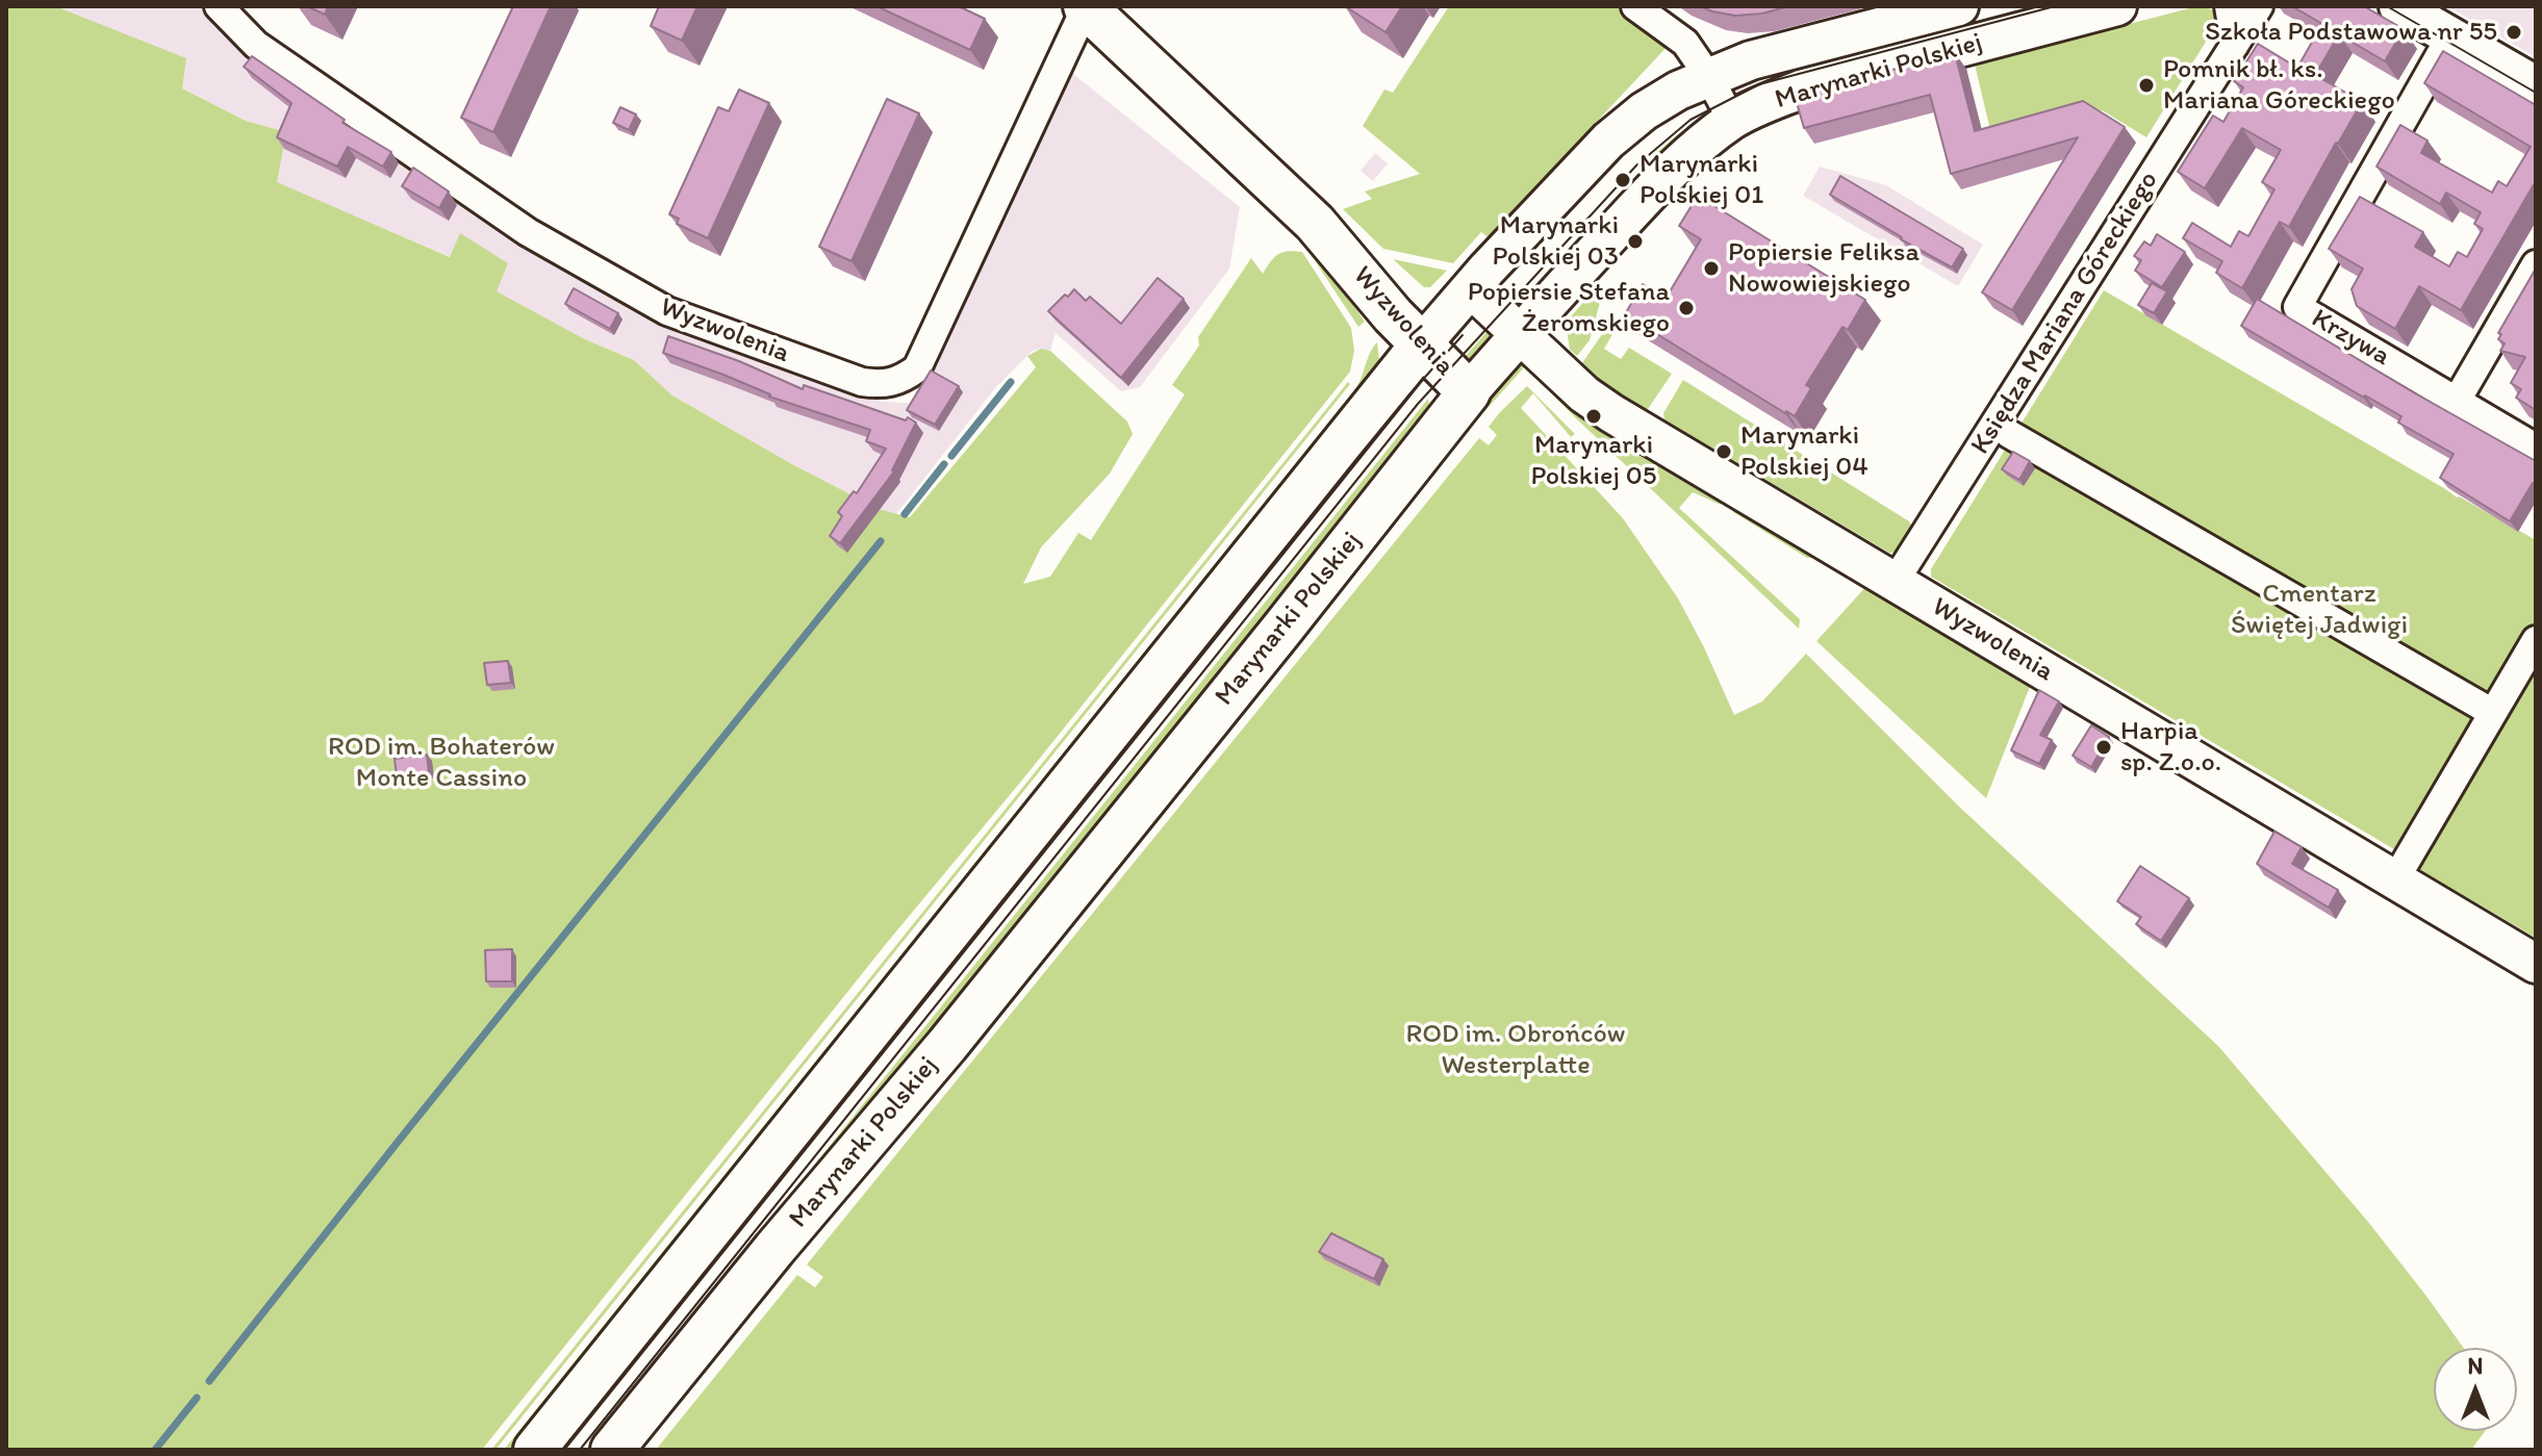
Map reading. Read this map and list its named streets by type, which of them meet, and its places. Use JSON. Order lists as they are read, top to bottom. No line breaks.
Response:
{"streets":{"main road":["Marynarki Polskiej","Wyzwolenia"],"street":["Księdza Mariana Góreckiego","Krzywa"]},"crossings":[["Marynarki Polskiej","Wyzwolenia"],["Księdza Mariana Góreckiego","Wyzwolenia"]],"parks":["Cmentarz Świętej Jadwigi","ROD im. Bohaterów Monte Cassino","ROD im. Obrońców Westerplatte"],"places":["Szkoła Podstawowa nr 55","Pomnik bł. ks. Mariana Góreckiego","Marynarki Polskiej 01","Marynarki Polskiej 03","Popiersie Feliksa Nowowiejskiego","Popiersie Stefana Żeromskiego","Marynarki Polskiej 05","Marynarki Polskiej 04","Harpia sp. Z.o.o."],"north":"top"}
